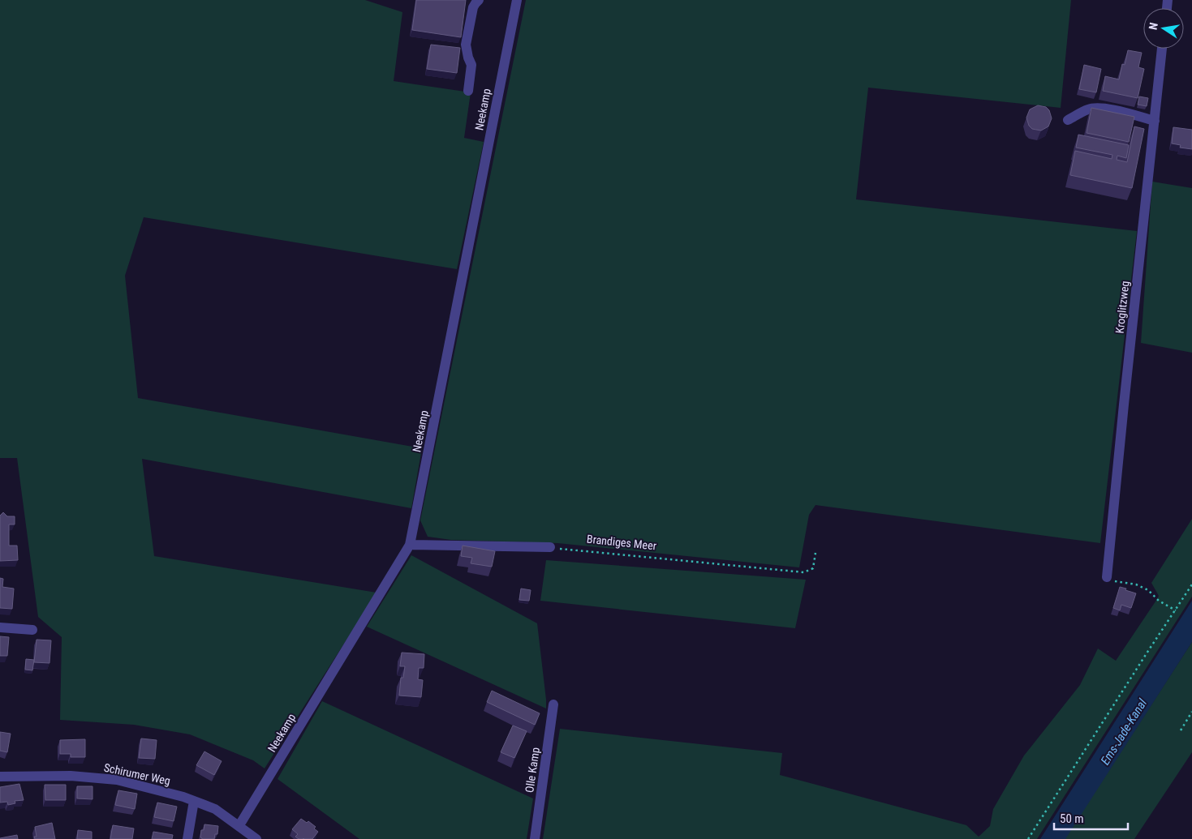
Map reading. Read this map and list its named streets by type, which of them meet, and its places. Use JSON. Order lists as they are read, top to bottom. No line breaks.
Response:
{"streets":{"street":["Neekamp","Kroglitzweg","Olle Kamp","Schirumer Weg"],"path":["Brandiges Meer"]},"crossings":[["Neekamp","Schirumer Weg"]],"water":["Ems-Jade-Kanal"],"scale_bar":"50 m","north":"left"}
